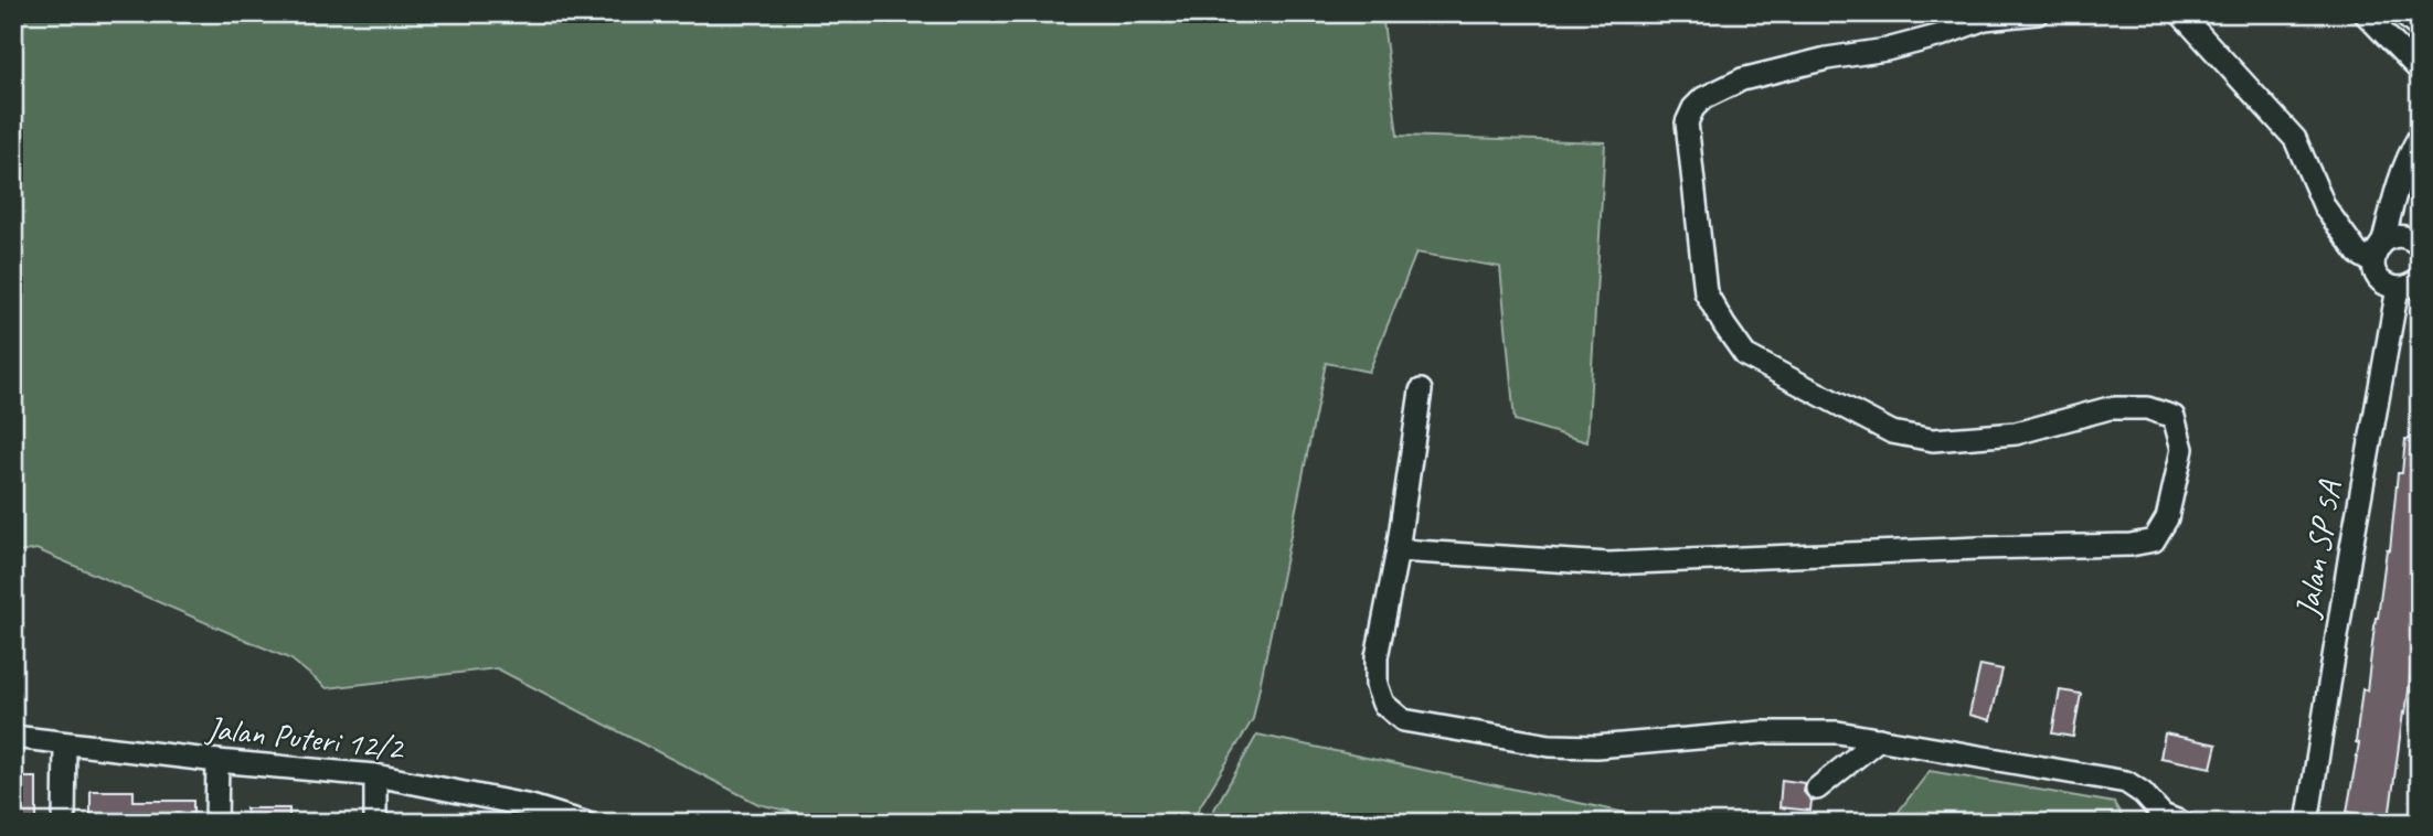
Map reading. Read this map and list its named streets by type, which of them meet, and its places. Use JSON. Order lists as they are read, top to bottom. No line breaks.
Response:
{"streets":{"street":["Jalan SP 5A","Jalan Puteri 12/2"]}}
